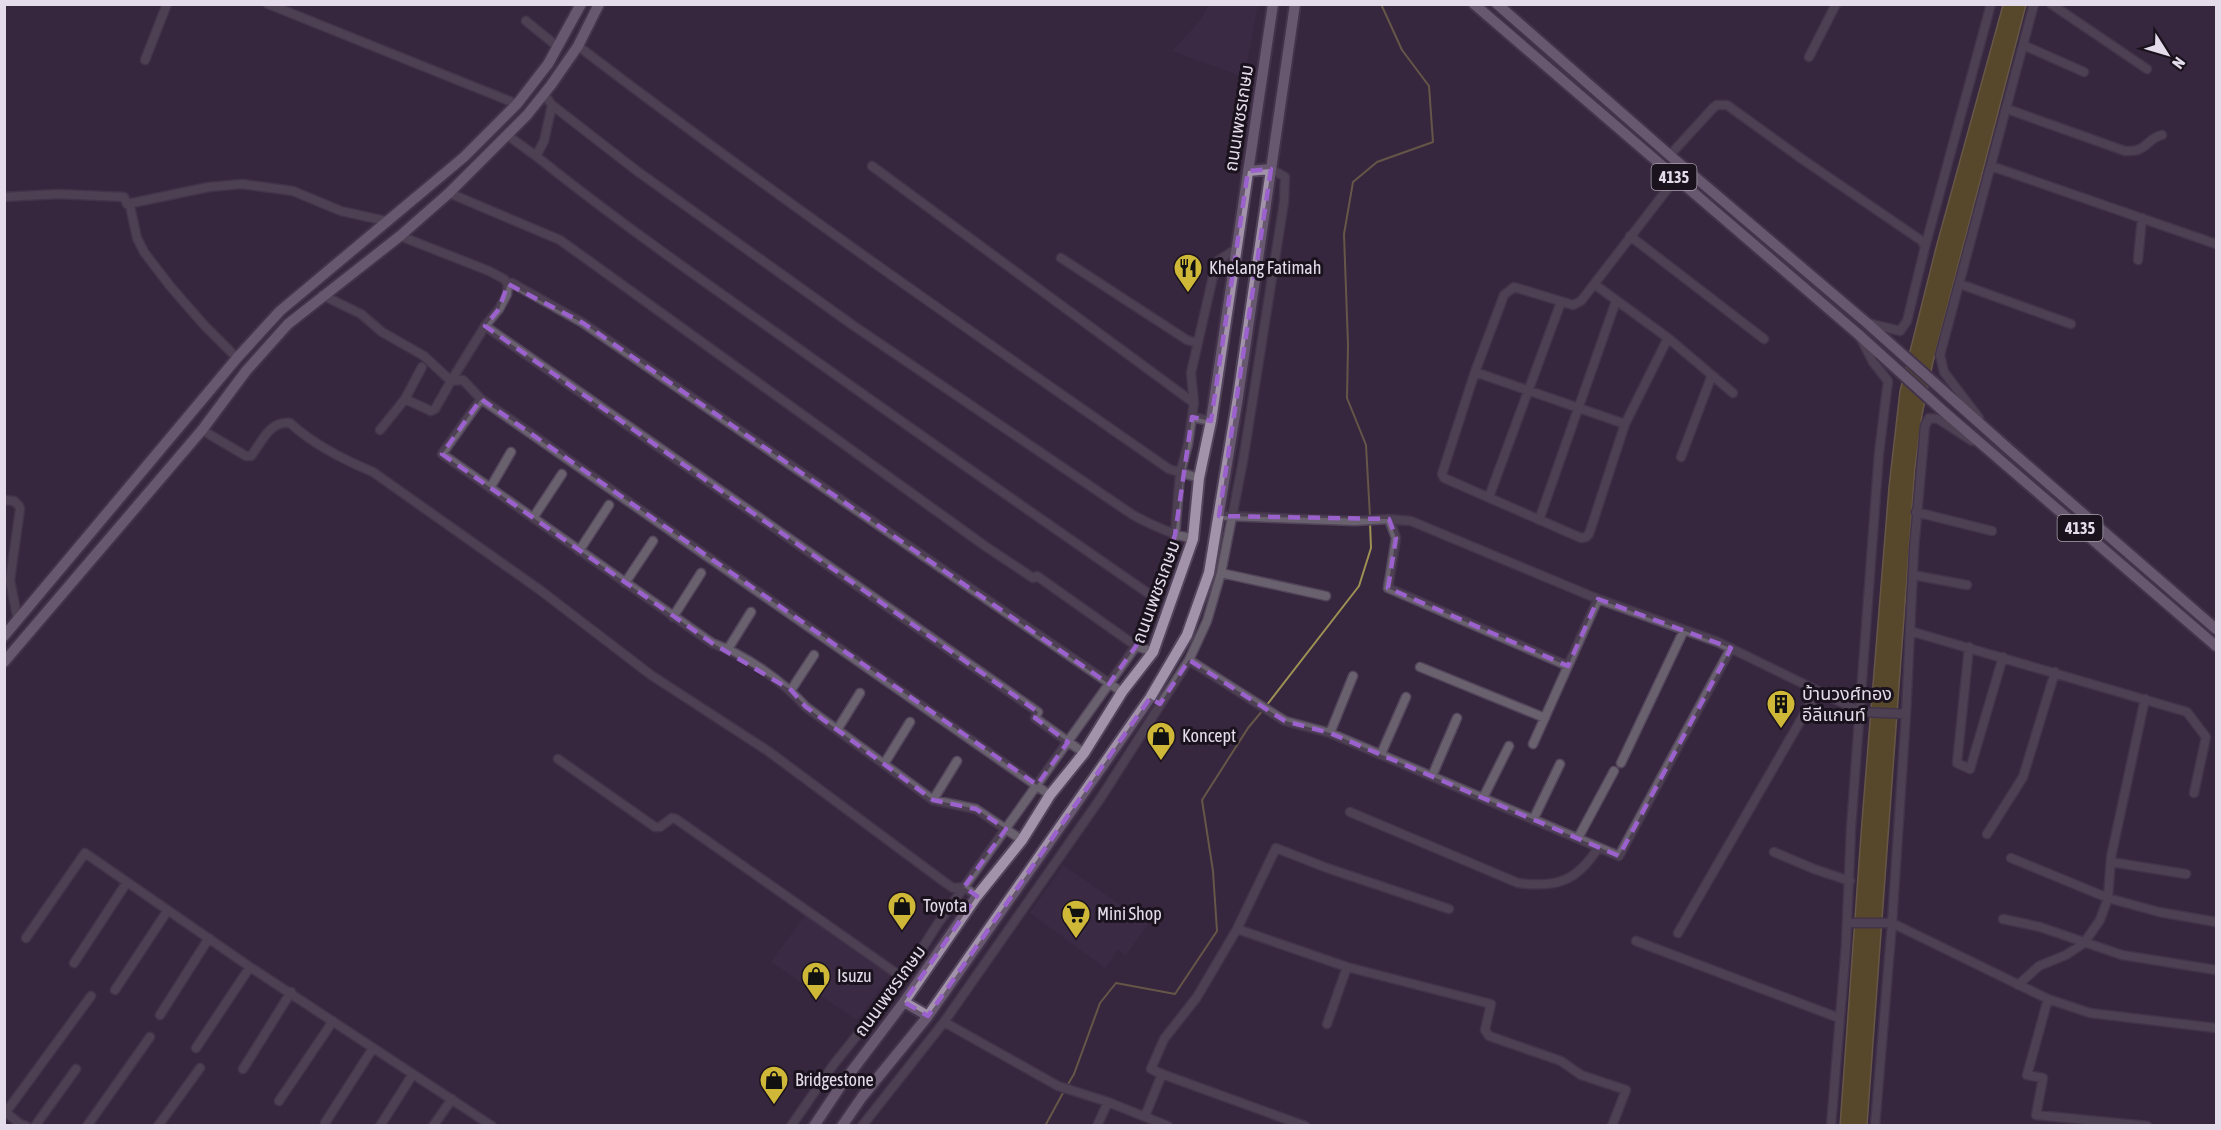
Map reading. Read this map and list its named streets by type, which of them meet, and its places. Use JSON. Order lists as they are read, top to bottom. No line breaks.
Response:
{"streets":{"main road":["ถนนเพชรเกษม","4135"]},"places":{"restaurant":["Khelang Fatimah"],"building":["บ้านวงศ์ทอง อีลีแกนท์"],"shop":["Koncept","Toyota","Isuzu","Bridgestone"],"supermarket":["Mini Shop"]},"north":"bottom right"}
